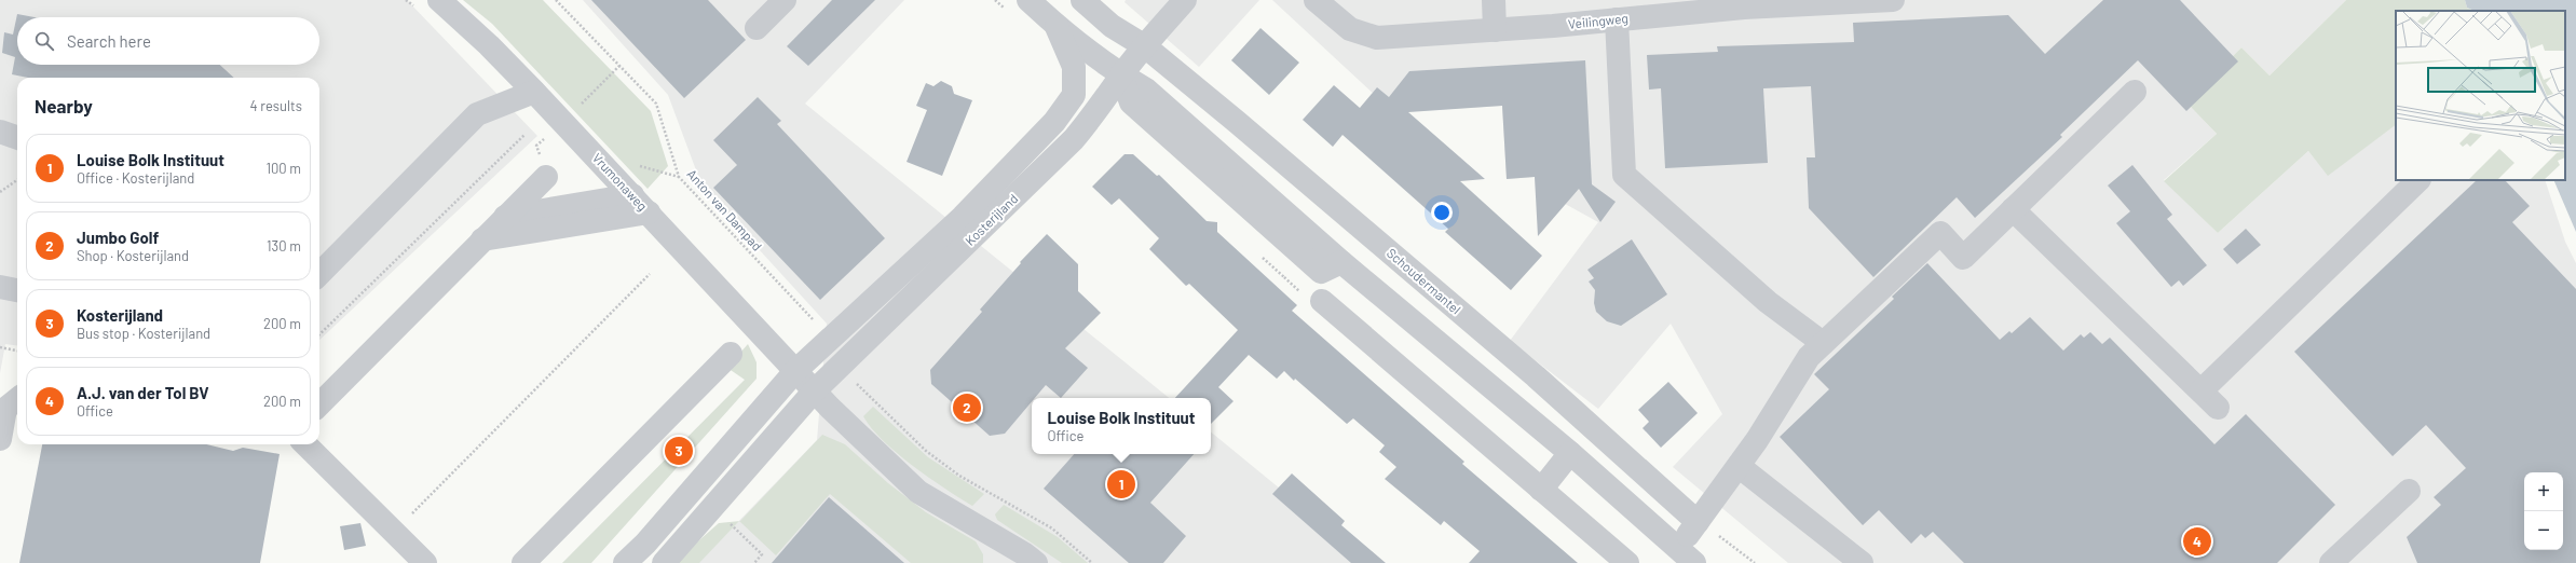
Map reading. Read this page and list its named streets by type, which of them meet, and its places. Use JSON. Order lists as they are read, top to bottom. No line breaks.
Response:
{"streets":{"street":["Veilingweg","Vrumonaweg","Kosterijland","Schoudermantel"],"path":["Anton van Dampad"]},"crossings":[["Vrumonaweg","Kosterijland"]],"page":{"search":"Search here","heading":["Nearby","4 results"],"list":[{"mark":"1","name":"Louise Bolk Instituut","note":"Office · Kosterijland","value":"100 m"},{"mark":"2","name":"Jumbo Golf","note":"Shop · Kosterijland","value":"130 m"},{"mark":"3","name":"Kosterijland","note":"Bus stop · Kosterijland","value":"200 m"},{"mark":"4","name":"A.J. van der Tol BV","note":"Office","value":"200 m"}],"pins":["2","3","1","4"],"popup":["Louise Bolk Instituut","Office"],"map_buttons":["+","−"]}}
